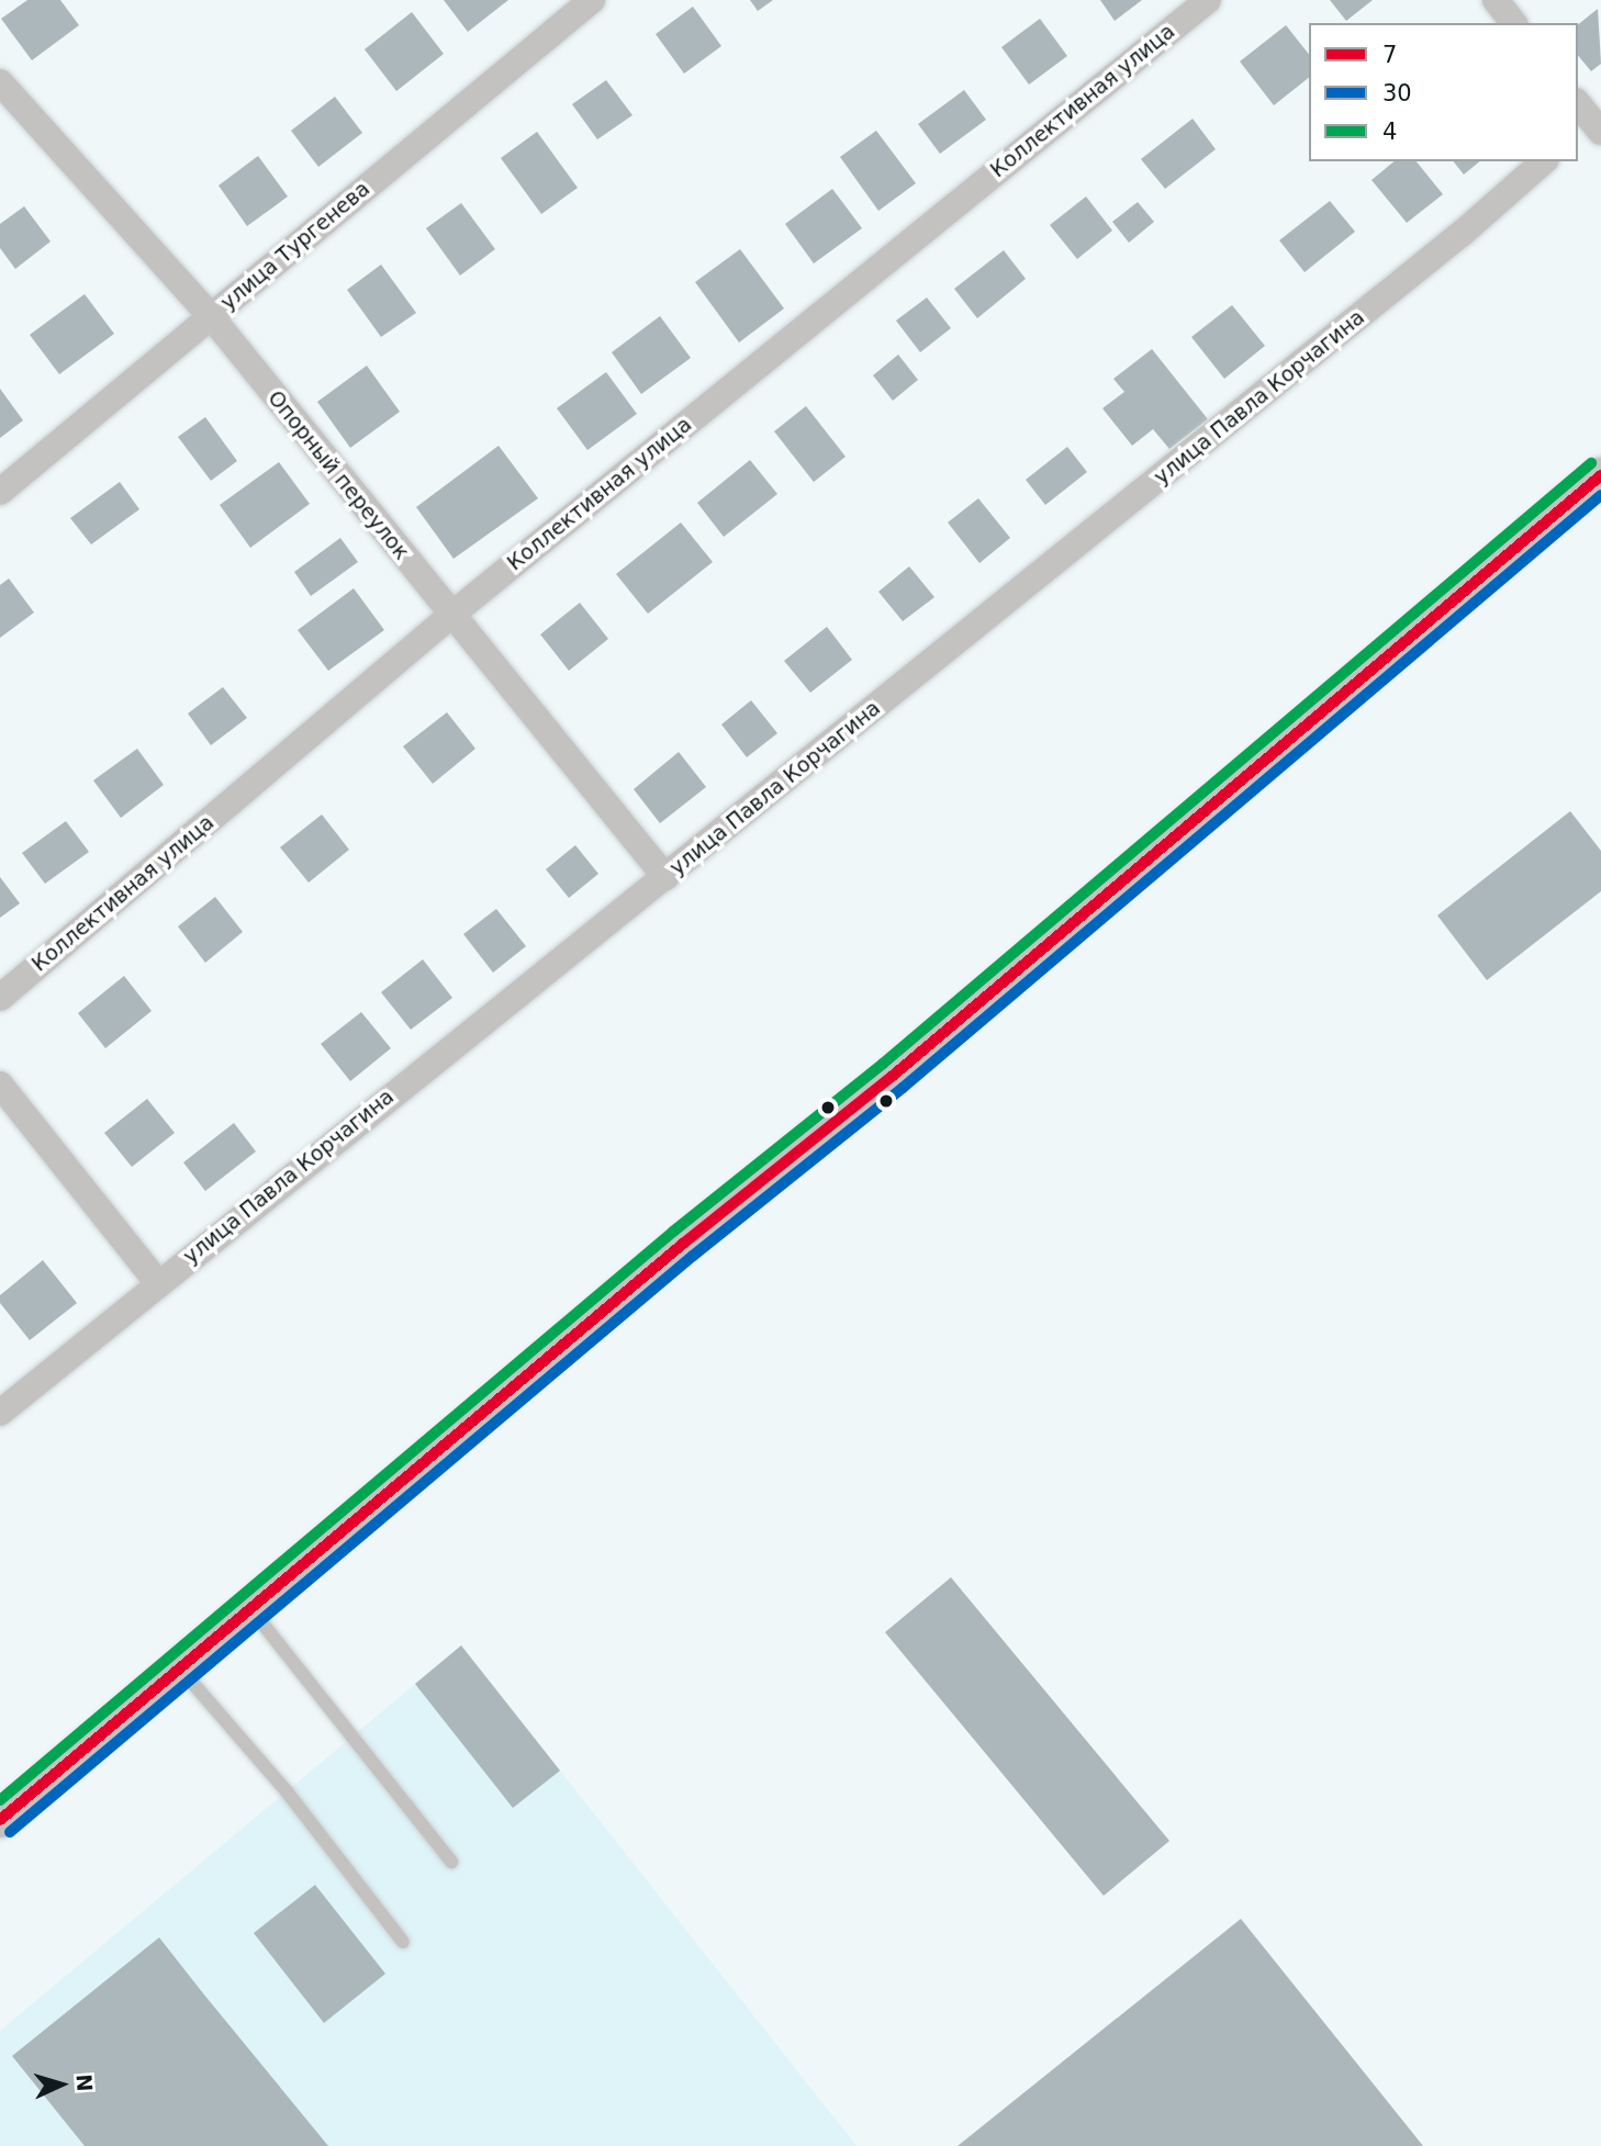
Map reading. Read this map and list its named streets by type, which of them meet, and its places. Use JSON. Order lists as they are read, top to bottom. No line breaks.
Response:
{"streets":{"street":["Коллективная улица","улица Тургенева","улица Павла Корчагина","Опорный переулок"]},"crossings":[["Коллективная улица","Опорный переулок"],["улица Тургенева","Опорный переулок"],["улица Павла Корчагина","Опорный переулок"]],"lines":["transit line 4","transit line 7","transit line 30"],"legend":["7","30","4"],"north":"right"}
